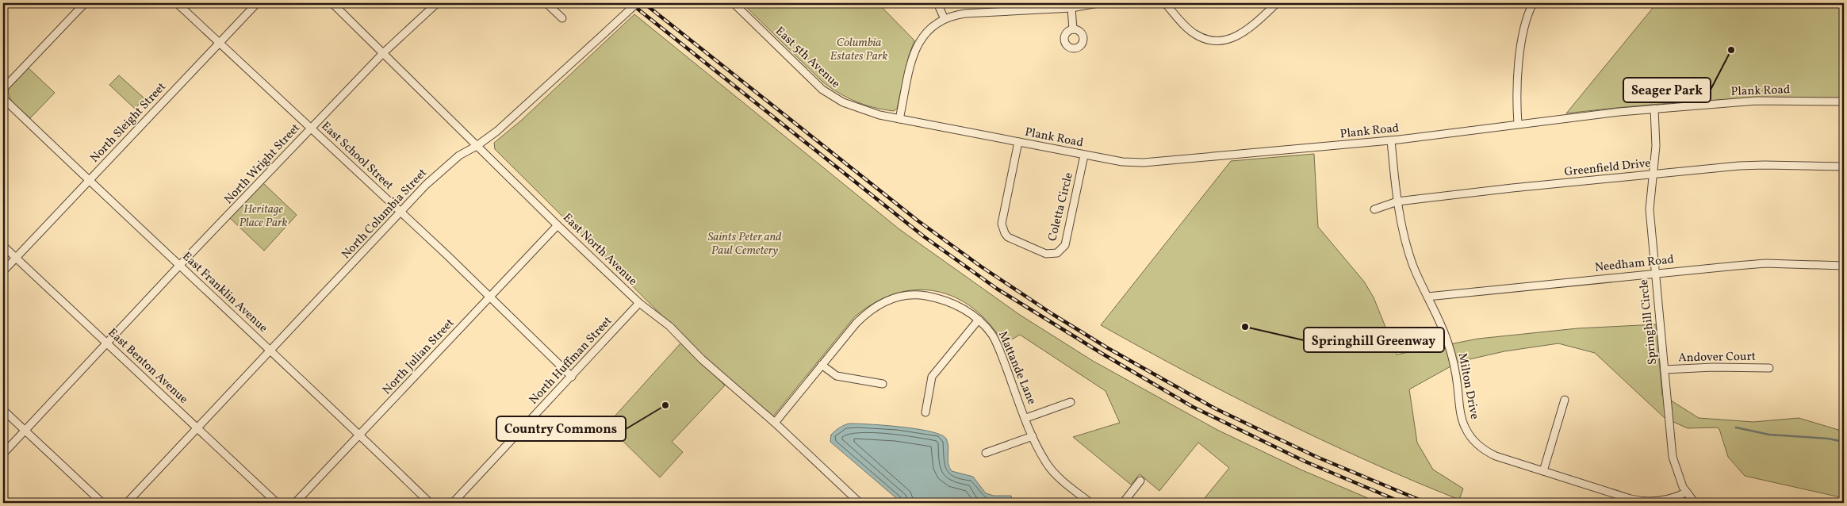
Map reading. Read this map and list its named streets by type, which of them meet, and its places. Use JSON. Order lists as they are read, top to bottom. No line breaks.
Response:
{"streets":{"street":["East 5th Avenue","Plank Road","North Sleight Street","East School Street","North Wright Street","Greenfield Drive","Coletta Circle","North Columbia Street","East North Avenue","Needham Road","East Franklin Avenue","Springhill Circle","North Julian Street","Andover Court","North Huffman Street","East Benton Avenue","Mattande Lane","Milton Drive"]},"crossings":[["East 5th Avenue","Plank Road"],["Plank Road","Coletta Circle"],["Plank Road","Springhill Circle"],["Plank Road","Milton Drive"],["North Sleight Street","East School Street"],["North Sleight Street","East Franklin Avenue"],["North Sleight Street","East Benton Avenue"],["East School Street","North Wright Street"],["East School Street","North Columbia Street"],["East School Street","North Julian Street"],["East School Street","North Huffman Street"],["North Wright Street","East North Avenue"],["North Wright Street","East Franklin Avenue"],["North Wright Street","East Benton Avenue"],["Greenfield Drive","Springhill Circle"],["Greenfield Drive","Milton Drive"],["North Columbia Street","East North Avenue"],["North Columbia Street","East Franklin Avenue"],["North Columbia Street","East Benton Avenue"],["East North Avenue","North Julian Street"],["East North Avenue","North Huffman Street"],["East North Avenue","Mattande Lane"],["Needham Road","Springhill Circle"],["Needham Road","Milton Drive"],["East Franklin Avenue","North Julian Street"],["Springhill Circle","Andover Court"],["Springhill Circle","Milton Drive"]],"parks":["Columbia Estates Park","Heritage Place Park","Saints Peter and Paul Cemetery"],"places":["Seager Park","Springhill Greenway","Country Commons"]}
